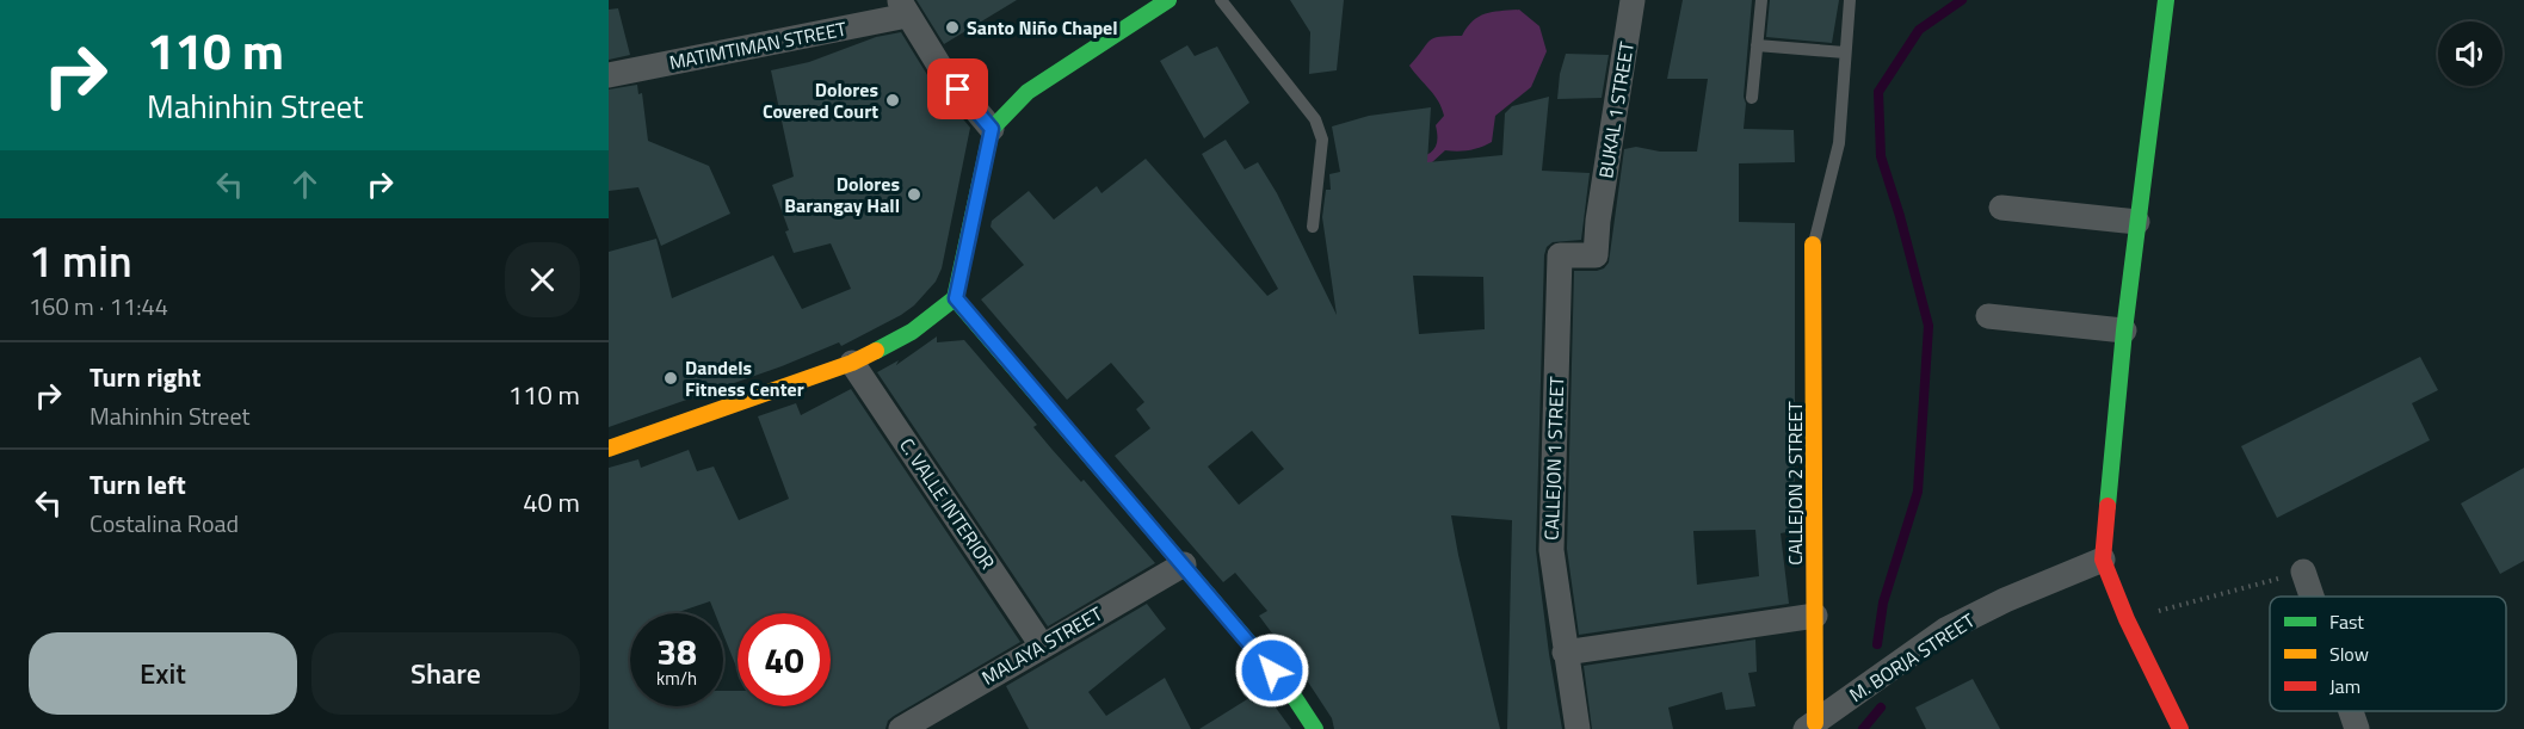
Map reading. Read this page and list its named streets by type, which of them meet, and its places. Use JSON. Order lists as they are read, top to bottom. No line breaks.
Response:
{"streets":{"street":["MATIMTIMAN STREET","BUKAL 1 STREET","CALLEJON 1 STREET","CALLEJON 2 STREET","C. VALLE INTERIOR","MALAYA STREET","M. BORJA STREET"]},"crossings":[["BUKAL 1 STREET","CALLEJON 1 STREET"],["CALLEJON 2 STREET","M. BORJA STREET"],["C. VALLE INTERIOR","MALAYA STREET"]],"places":["Santo Niño Chapel","Dolores Covered Court","Dolores Barangay Hall","Dandels Fitness Center"],"legend":["Fast","Slow","Jam"],"page":{"turn":["110 m","Mahinhin Street"],"heading":["1 min","160 m · 11:44"],"list":[{"name":"Turn right","note":"Mahinhin Street","value":"110 m"},{"name":"Turn left","note":"Costalina Road","value":"40 m"}],"speed":"38 km/h","limit":"40","buttons":["Exit","Share"]}}
